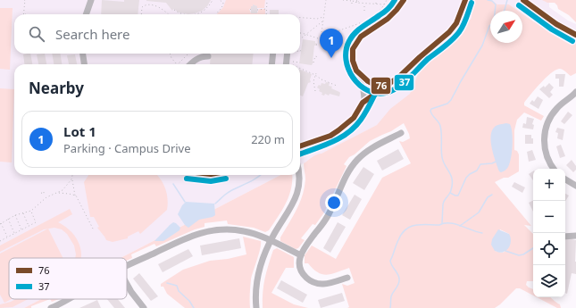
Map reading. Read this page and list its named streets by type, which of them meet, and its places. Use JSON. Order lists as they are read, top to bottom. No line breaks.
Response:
{"lines":["transit line 76","transit line 37"],"legend":["76","37"],"north":"top right","page":{"search":"Search here","pins":"1","heading":"Nearby","list":[{"mark":"1","name":"Lot 1","note":"Parking · Campus Drive","value":"220 m"}],"map_buttons":["+","−"]}}
